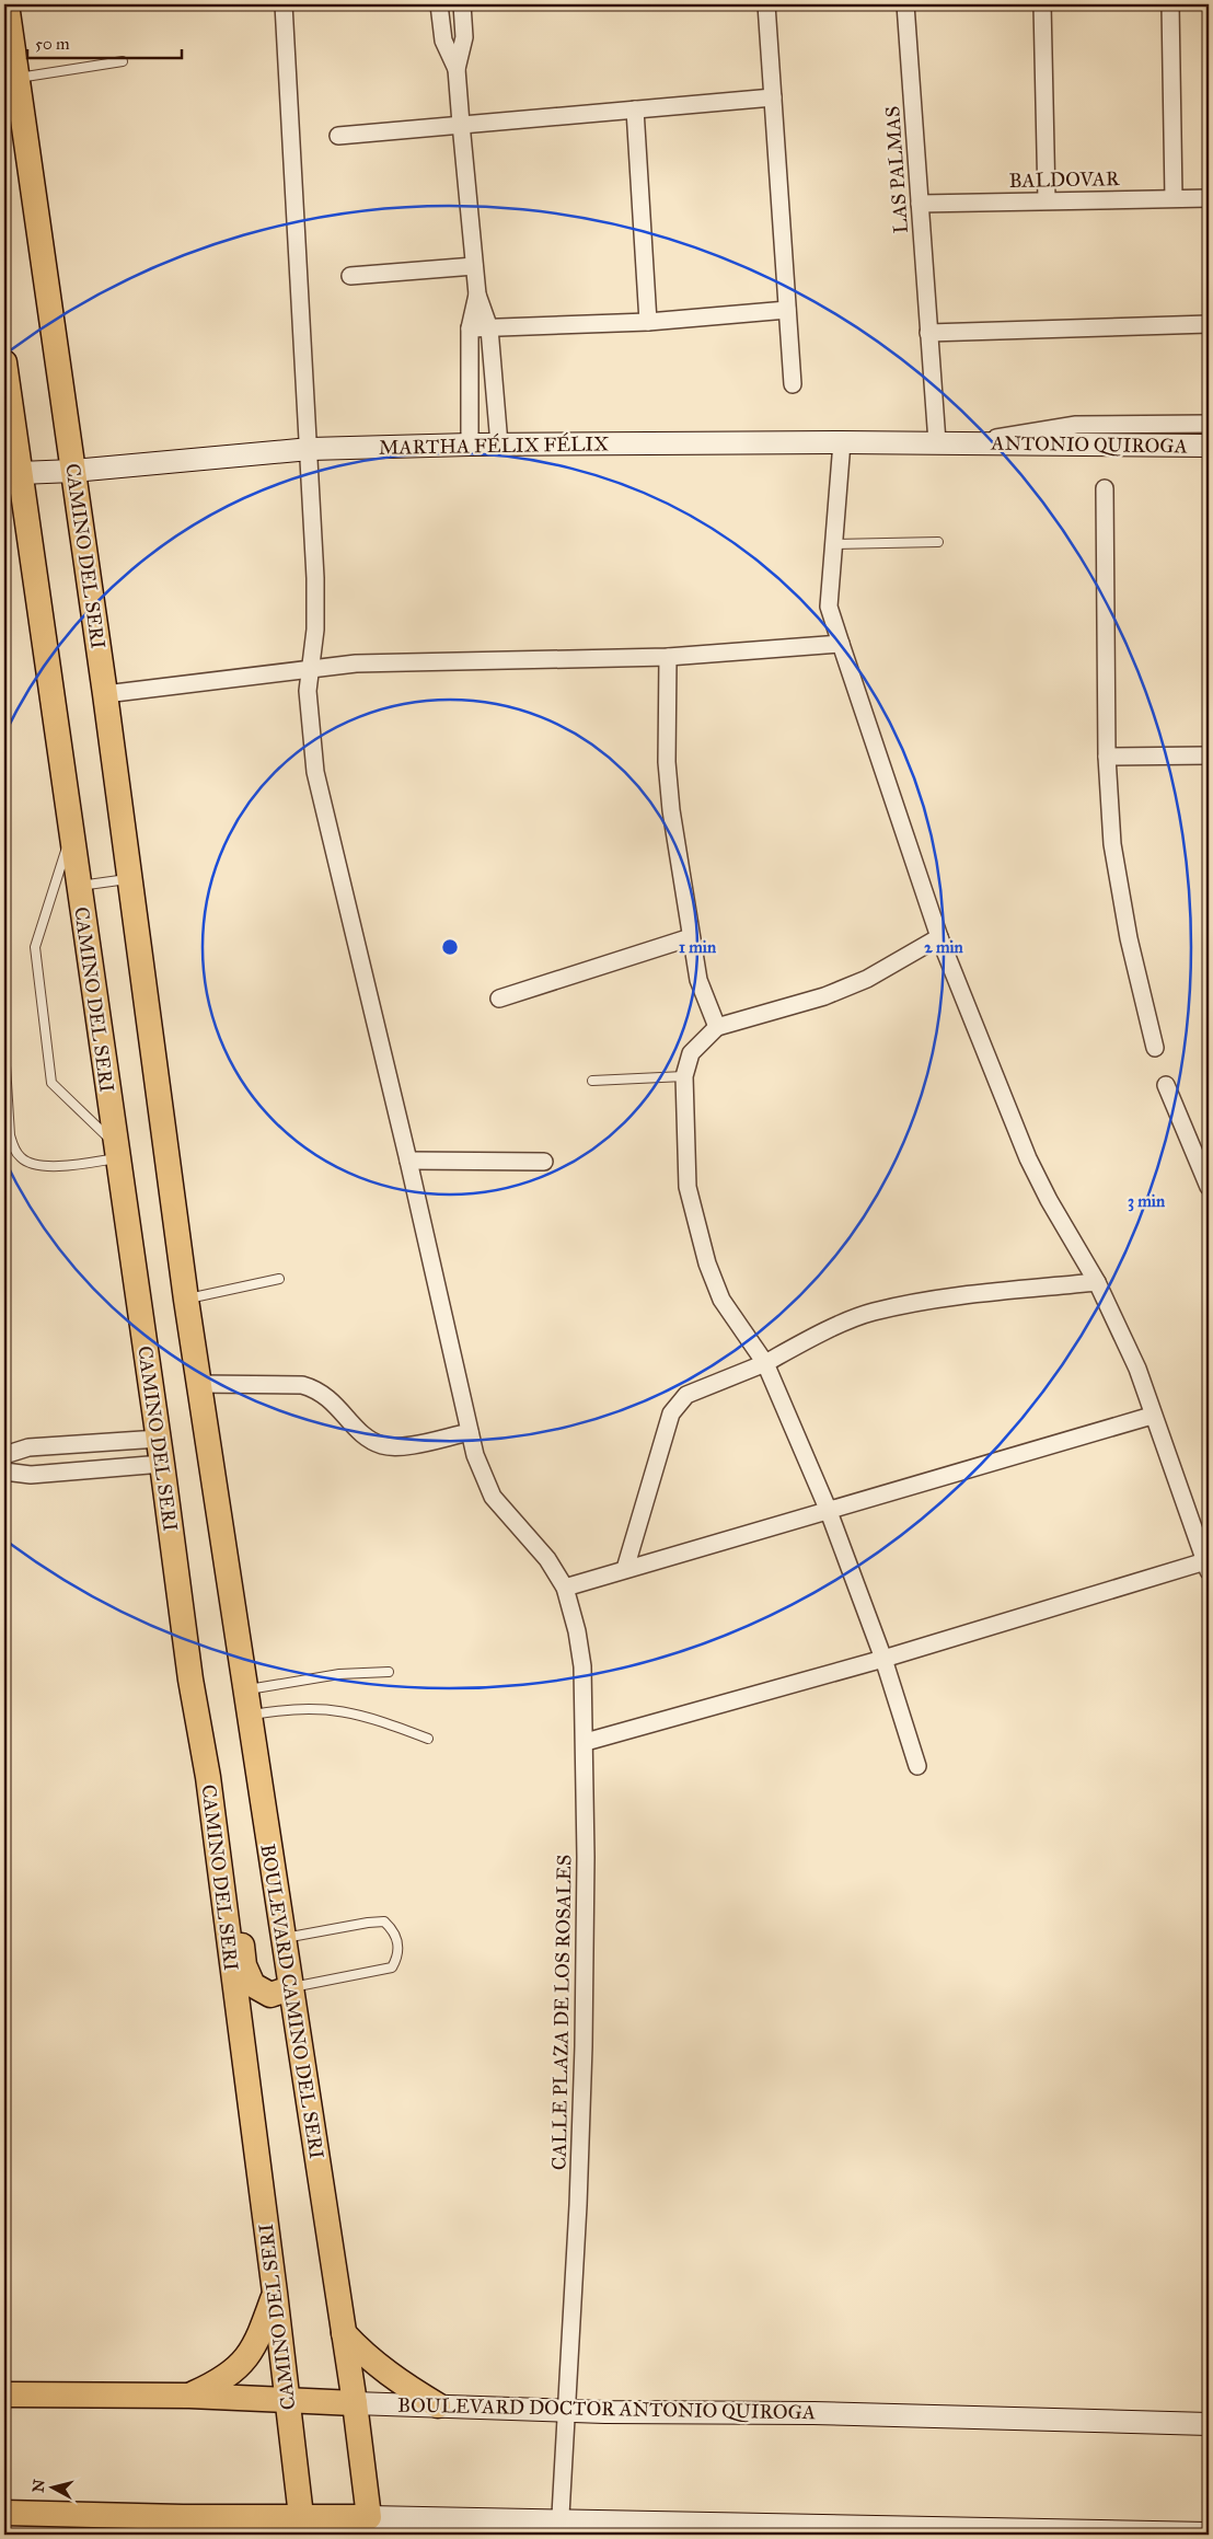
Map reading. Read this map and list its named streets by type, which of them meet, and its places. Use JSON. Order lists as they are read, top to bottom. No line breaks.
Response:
{"streets":{"main road":["ANTONIO QUIROGA","MARTHA FÉLIX FÉLIX","CAMINO DEL SERI","BOULEVARD CAMINO DEL SERI","BOULEVARD DOCTOR ANTONIO QUIROGA"],"street":["LAS PALMAS","BALDOVAR","CALLE PLAZA DE LOS ROSALES"]},"crossings":[["LAS PALMAS","BALDOVAR"],["LAS PALMAS","MARTHA FÉLIX FÉLIX"],["ANTONIO QUIROGA","MARTHA FÉLIX FÉLIX"],["MARTHA FÉLIX FÉLIX","CAMINO DEL SERI"],["MARTHA FÉLIX FÉLIX","CALLE PLAZA DE LOS ROSALES"],["CAMINO DEL SERI","BOULEVARD CAMINO DEL SERI"],["CAMINO DEL SERI","BOULEVARD DOCTOR ANTONIO QUIROGA"],["BOULEVARD CAMINO DEL SERI","BOULEVARD DOCTOR ANTONIO QUIROGA"],["CALLE PLAZA DE LOS ROSALES","BOULEVARD DOCTOR ANTONIO QUIROGA"]],"scale_bar":"50 m","north":"left","rings":["1 min","2 min","3 min"]}
